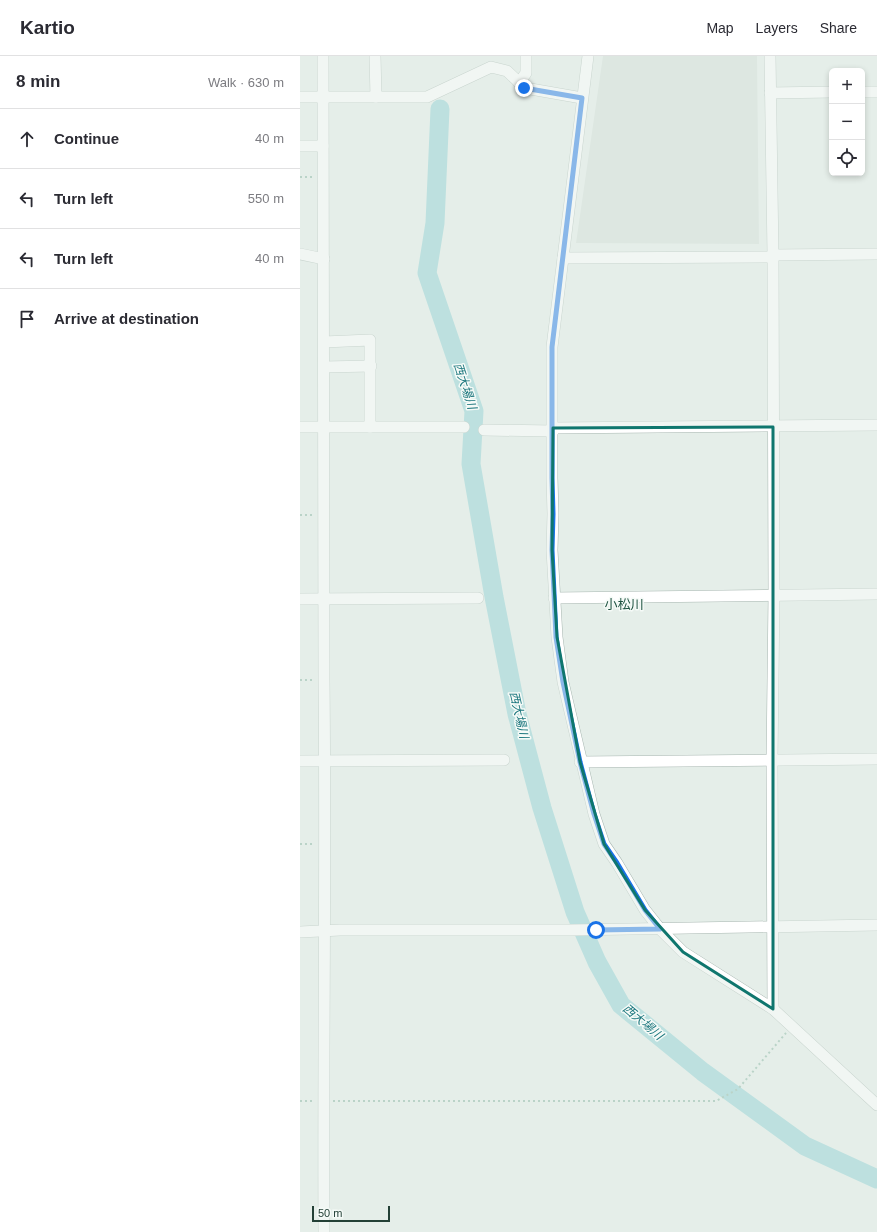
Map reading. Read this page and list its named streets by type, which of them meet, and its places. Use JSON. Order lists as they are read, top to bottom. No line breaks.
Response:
{"districts":["小松川"],"water":["西大場川"],"scale_bar":"50 m","page":{"header":"Kartio","nav":["Map","Layers","Share"],"heading":["8 min","Walk · 630 m"],"map_buttons":["+","−"],"list":[["Continue","40 m"],["Turn left","550 m"],["Turn left","40 m"],"Arrive at destination"],"scale":"50 m"}}
